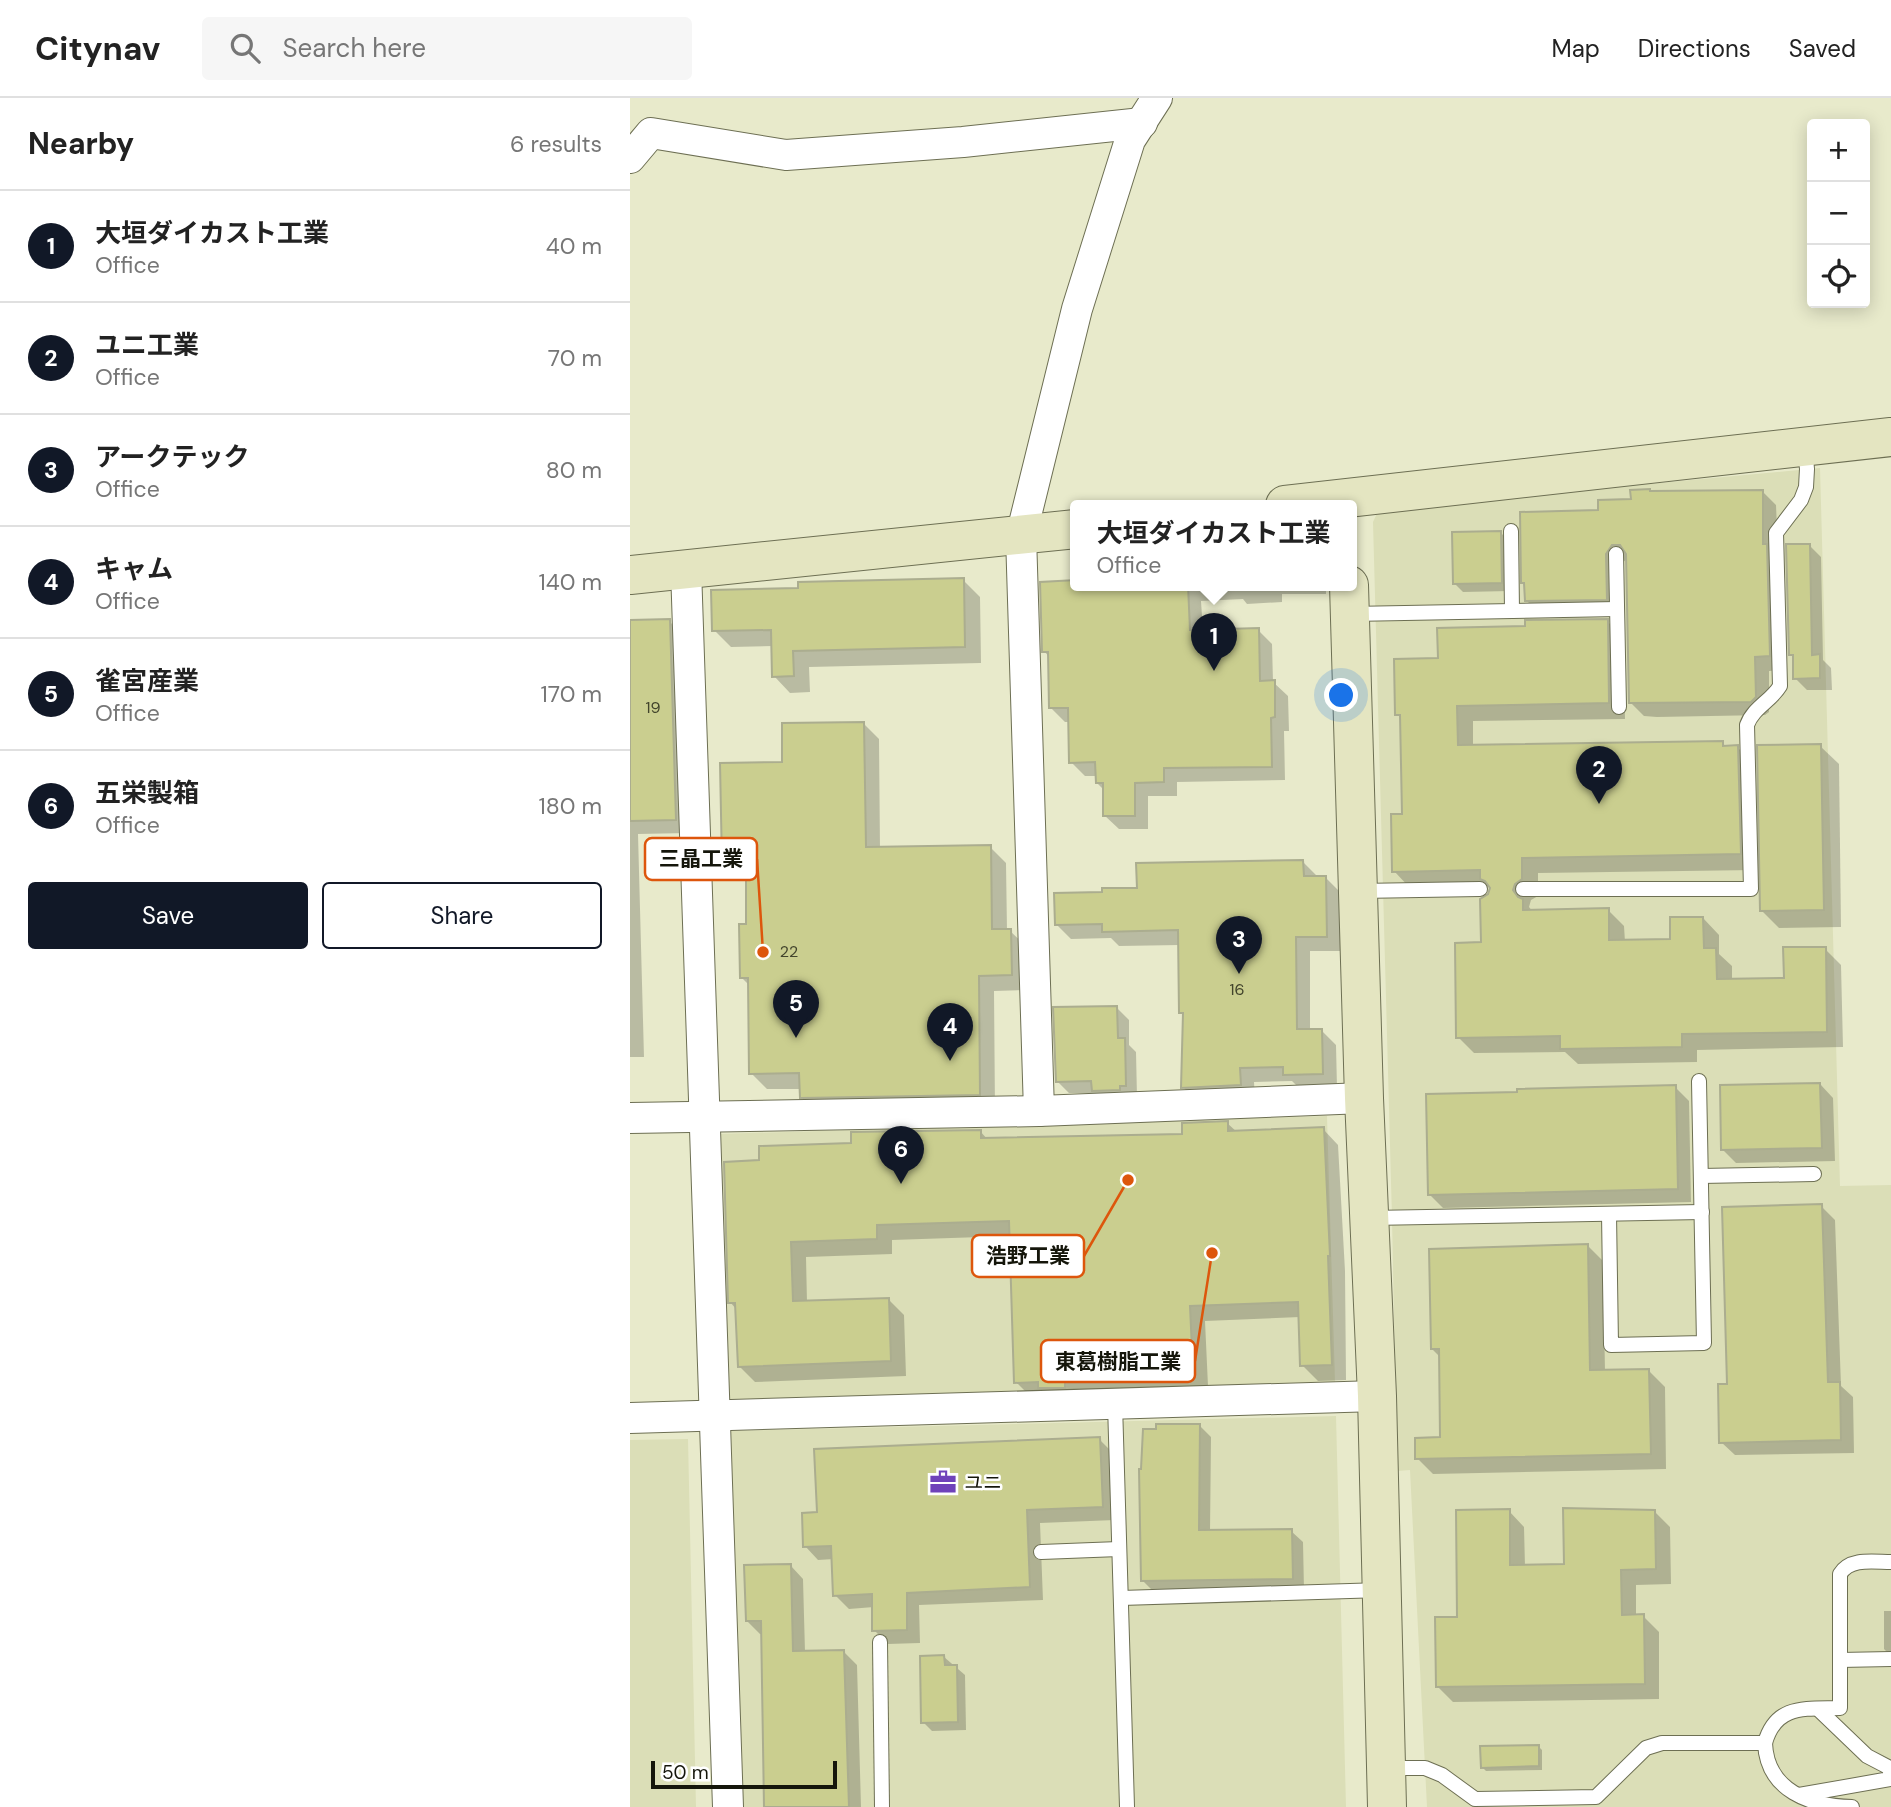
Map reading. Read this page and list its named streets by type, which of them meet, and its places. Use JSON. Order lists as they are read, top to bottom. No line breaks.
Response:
{"places":{"other":["三晶工業","浩野工業","東葛樹脂工業"],"office":["ユニ"]},"house_numbers":["19","22","16"],"scale_bar":"50 m","page":{"header":"Citynav","search":"Search here","nav":["Map","Directions","Saved"],"heading":["Nearby","6 results"],"map_buttons":["+","−"],"list":[{"mark":"1","name":"大垣ダイカスト工業","note":"Office","value":"40 m"},{"mark":"2","name":"ユニ工業","note":"Office","value":"70 m"},{"mark":"3","name":"アークテック","note":"Office","value":"80 m"},{"mark":"4","name":"キャム","note":"Office","value":"140 m"},{"mark":"5","name":"雀宮産業","note":"Office","value":"170 m"},{"mark":"6","name":"五栄製箱","note":"Office","value":"180 m"}],"popup":["大垣ダイカスト工業","Office"],"pins":["1","2","3","5","4","6"],"buttons":["Save","Share"],"scale":"50 m"}}
